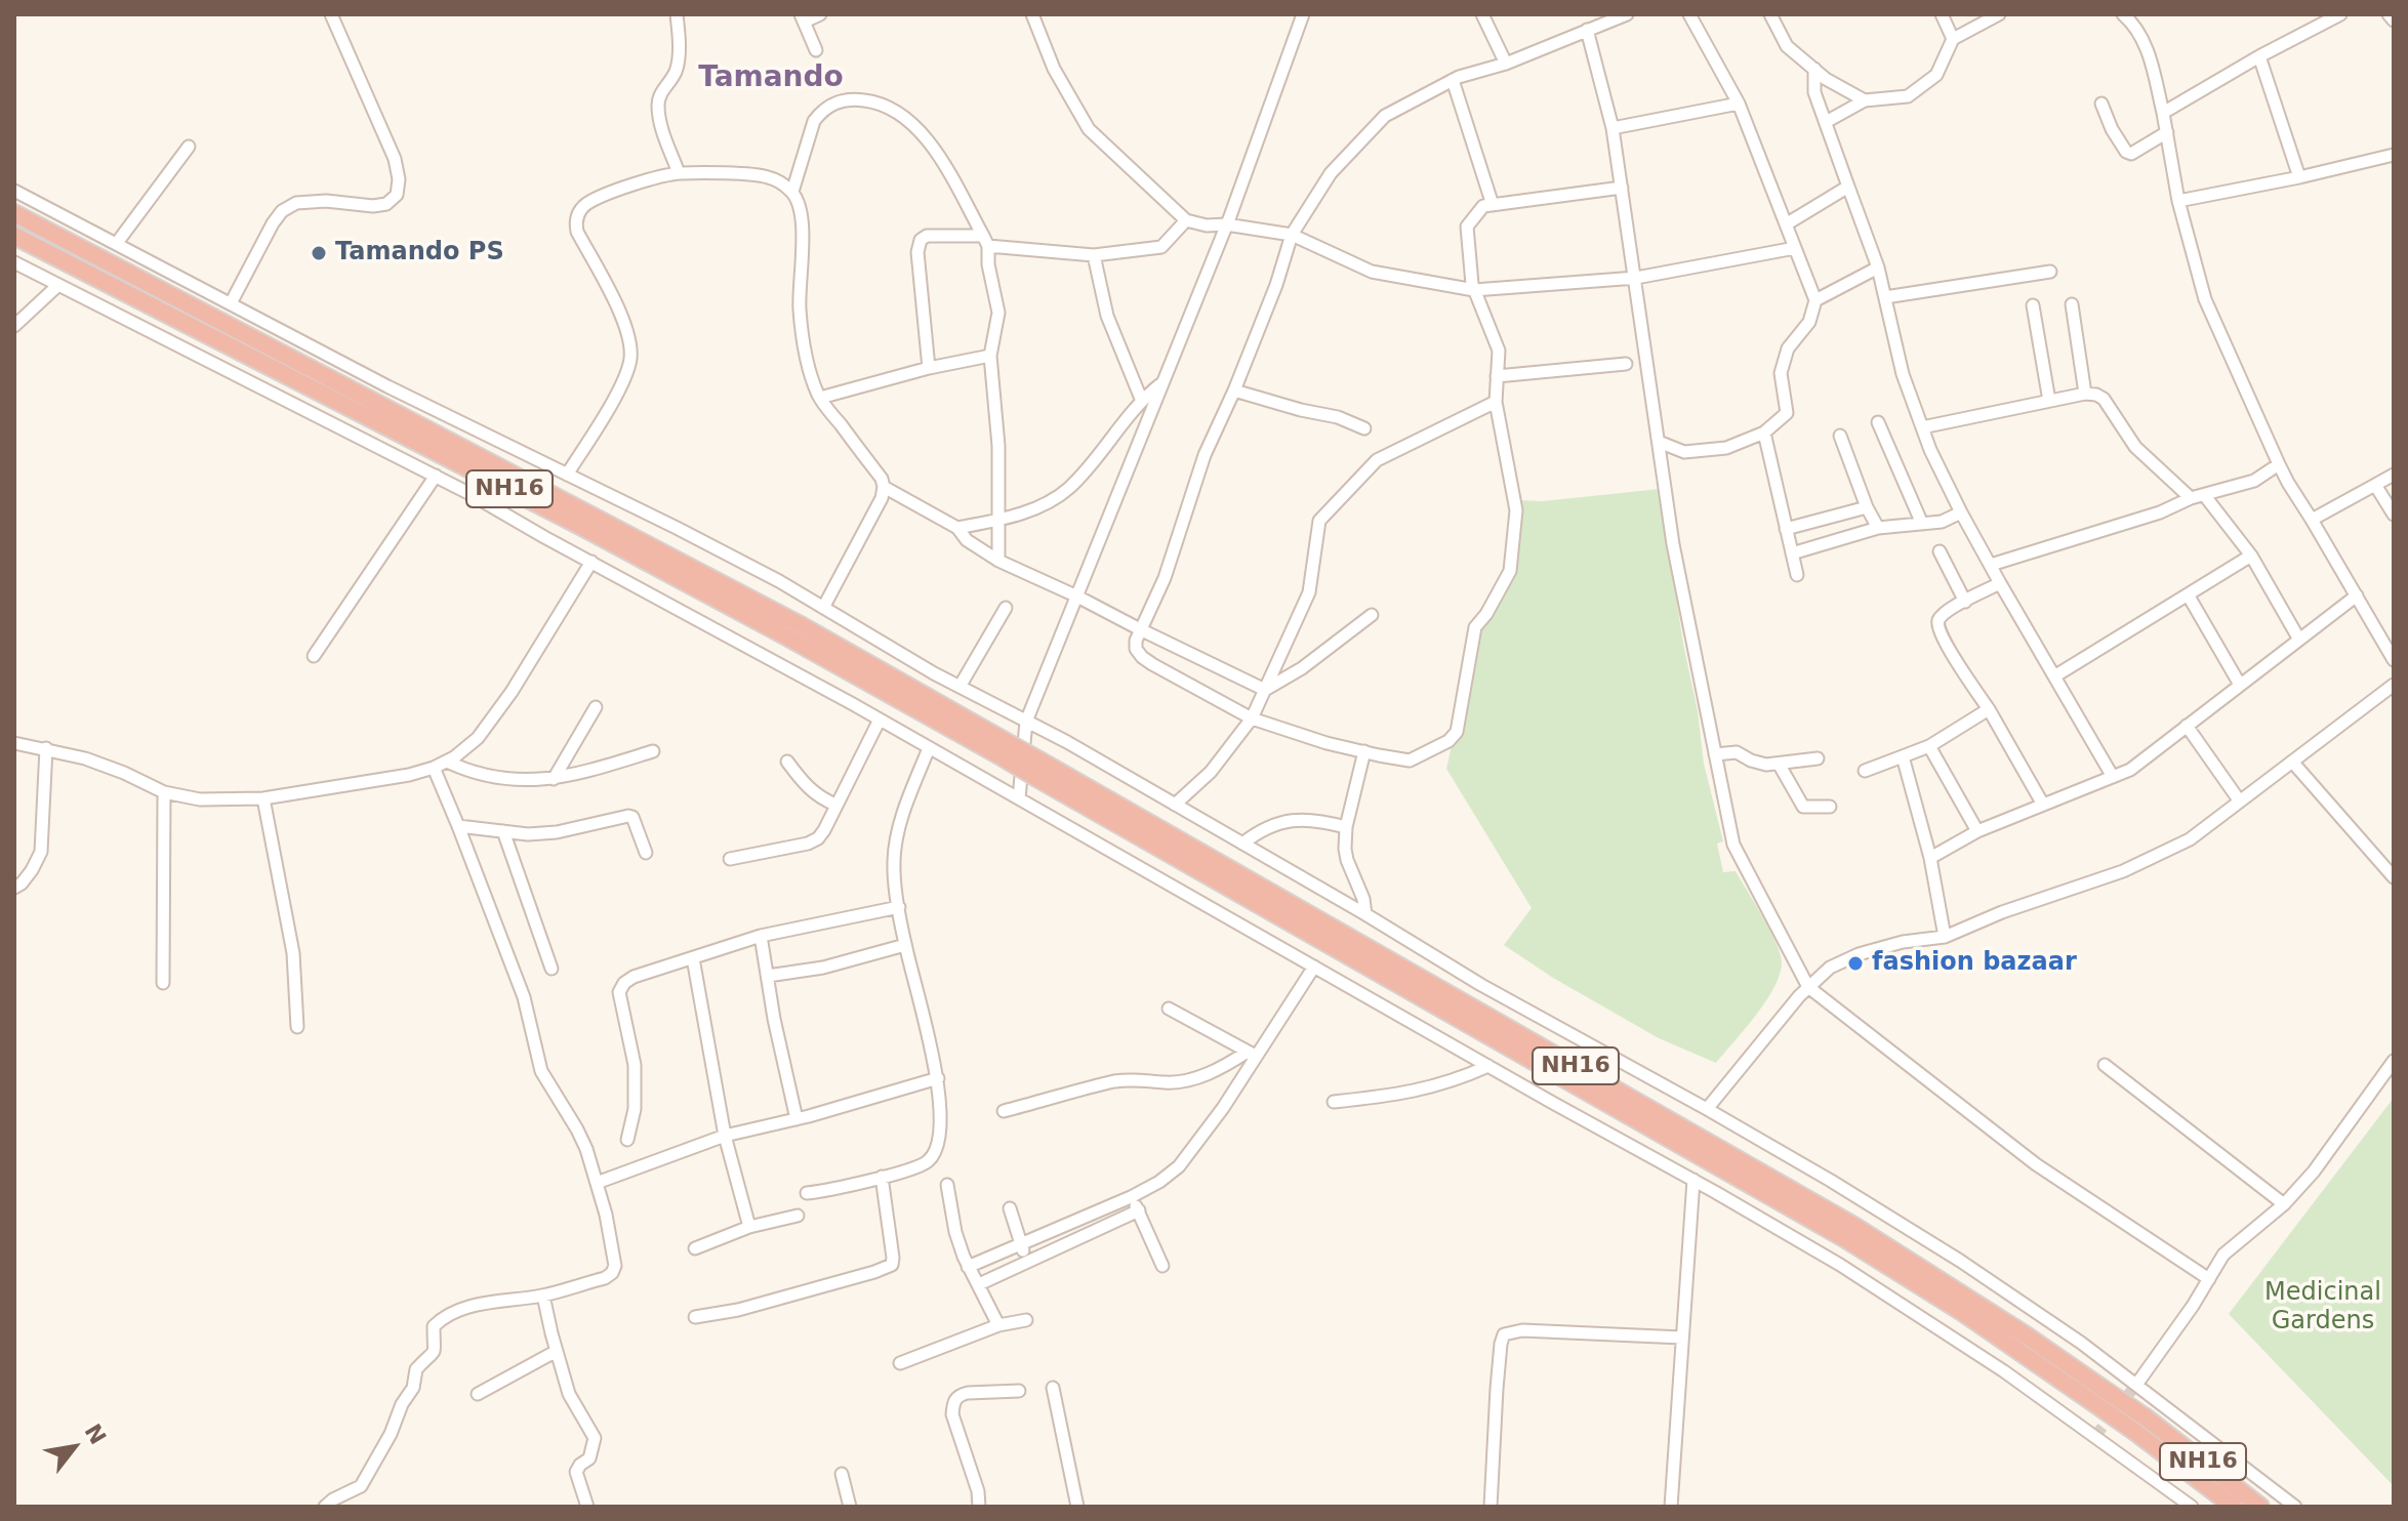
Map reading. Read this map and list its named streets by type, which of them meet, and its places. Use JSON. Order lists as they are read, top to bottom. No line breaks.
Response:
{"streets":{"highway":["NH16"]},"districts":["Tamando"],"parks":["Medicinal Gardens"],"places":["Tamando PS","fashion bazaar"],"north":"top right"}
